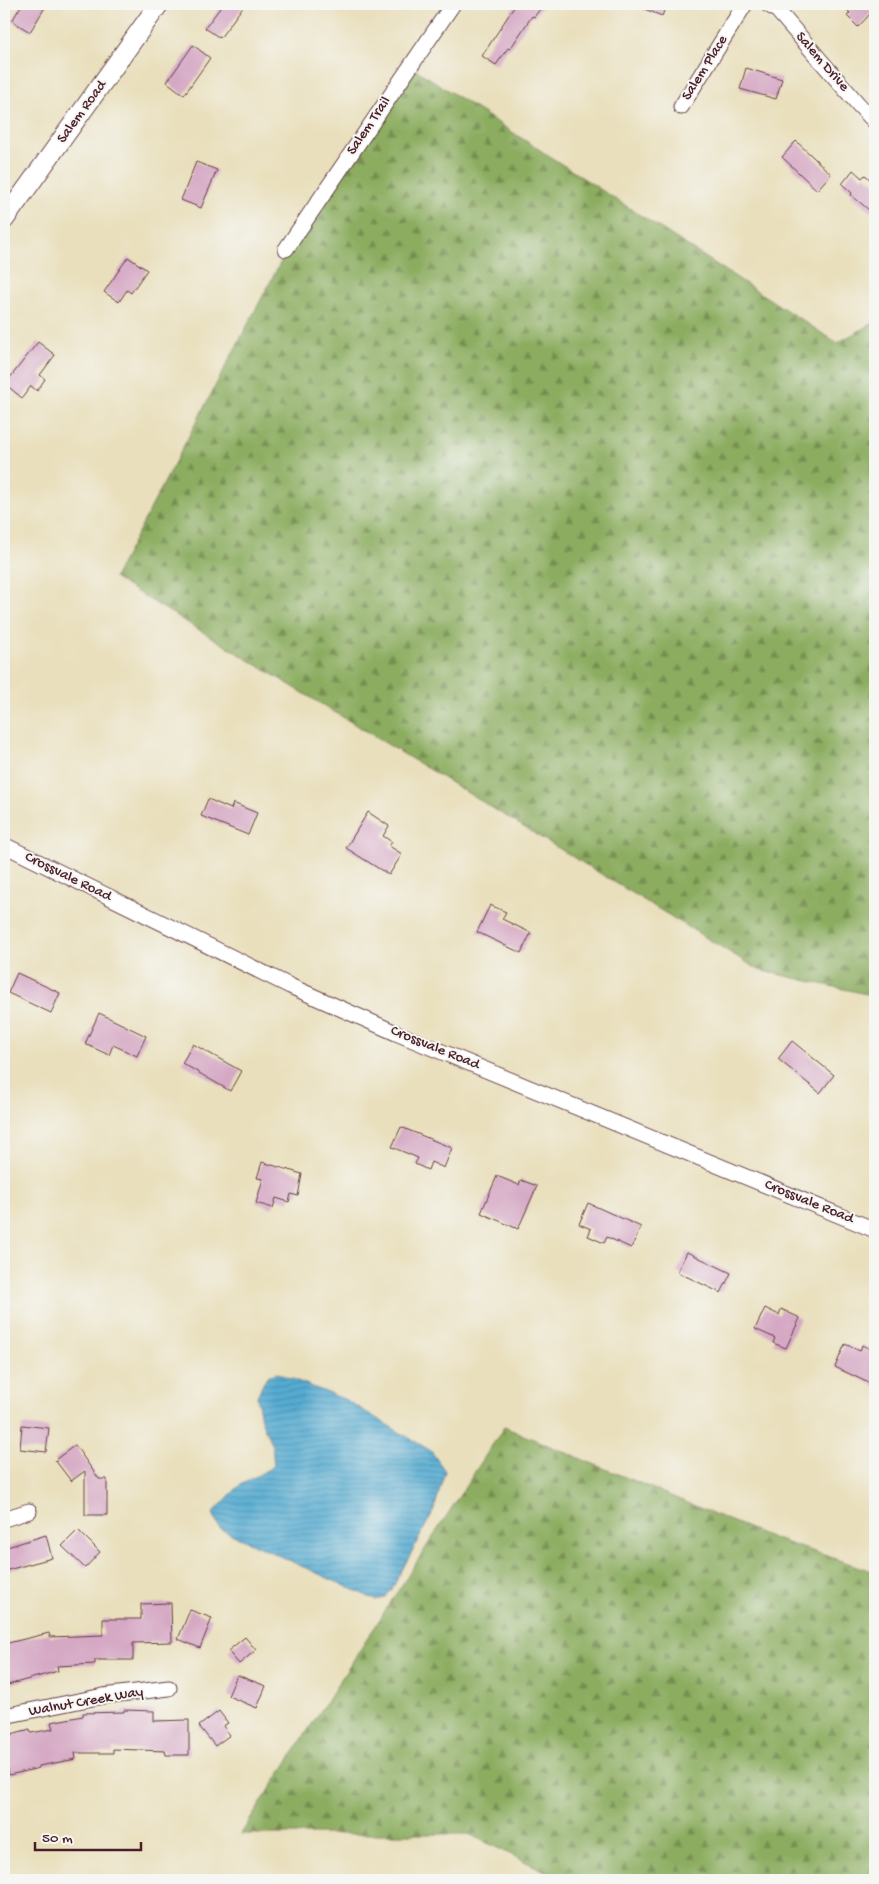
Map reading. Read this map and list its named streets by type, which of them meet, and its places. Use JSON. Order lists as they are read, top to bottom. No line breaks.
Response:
{"streets":{"street":["Salem Drive","Salem Place","Salem Road","Salem Trail","Crossvale Road","Walnut Creek Way"]},"scale_bar":"50 m"}
